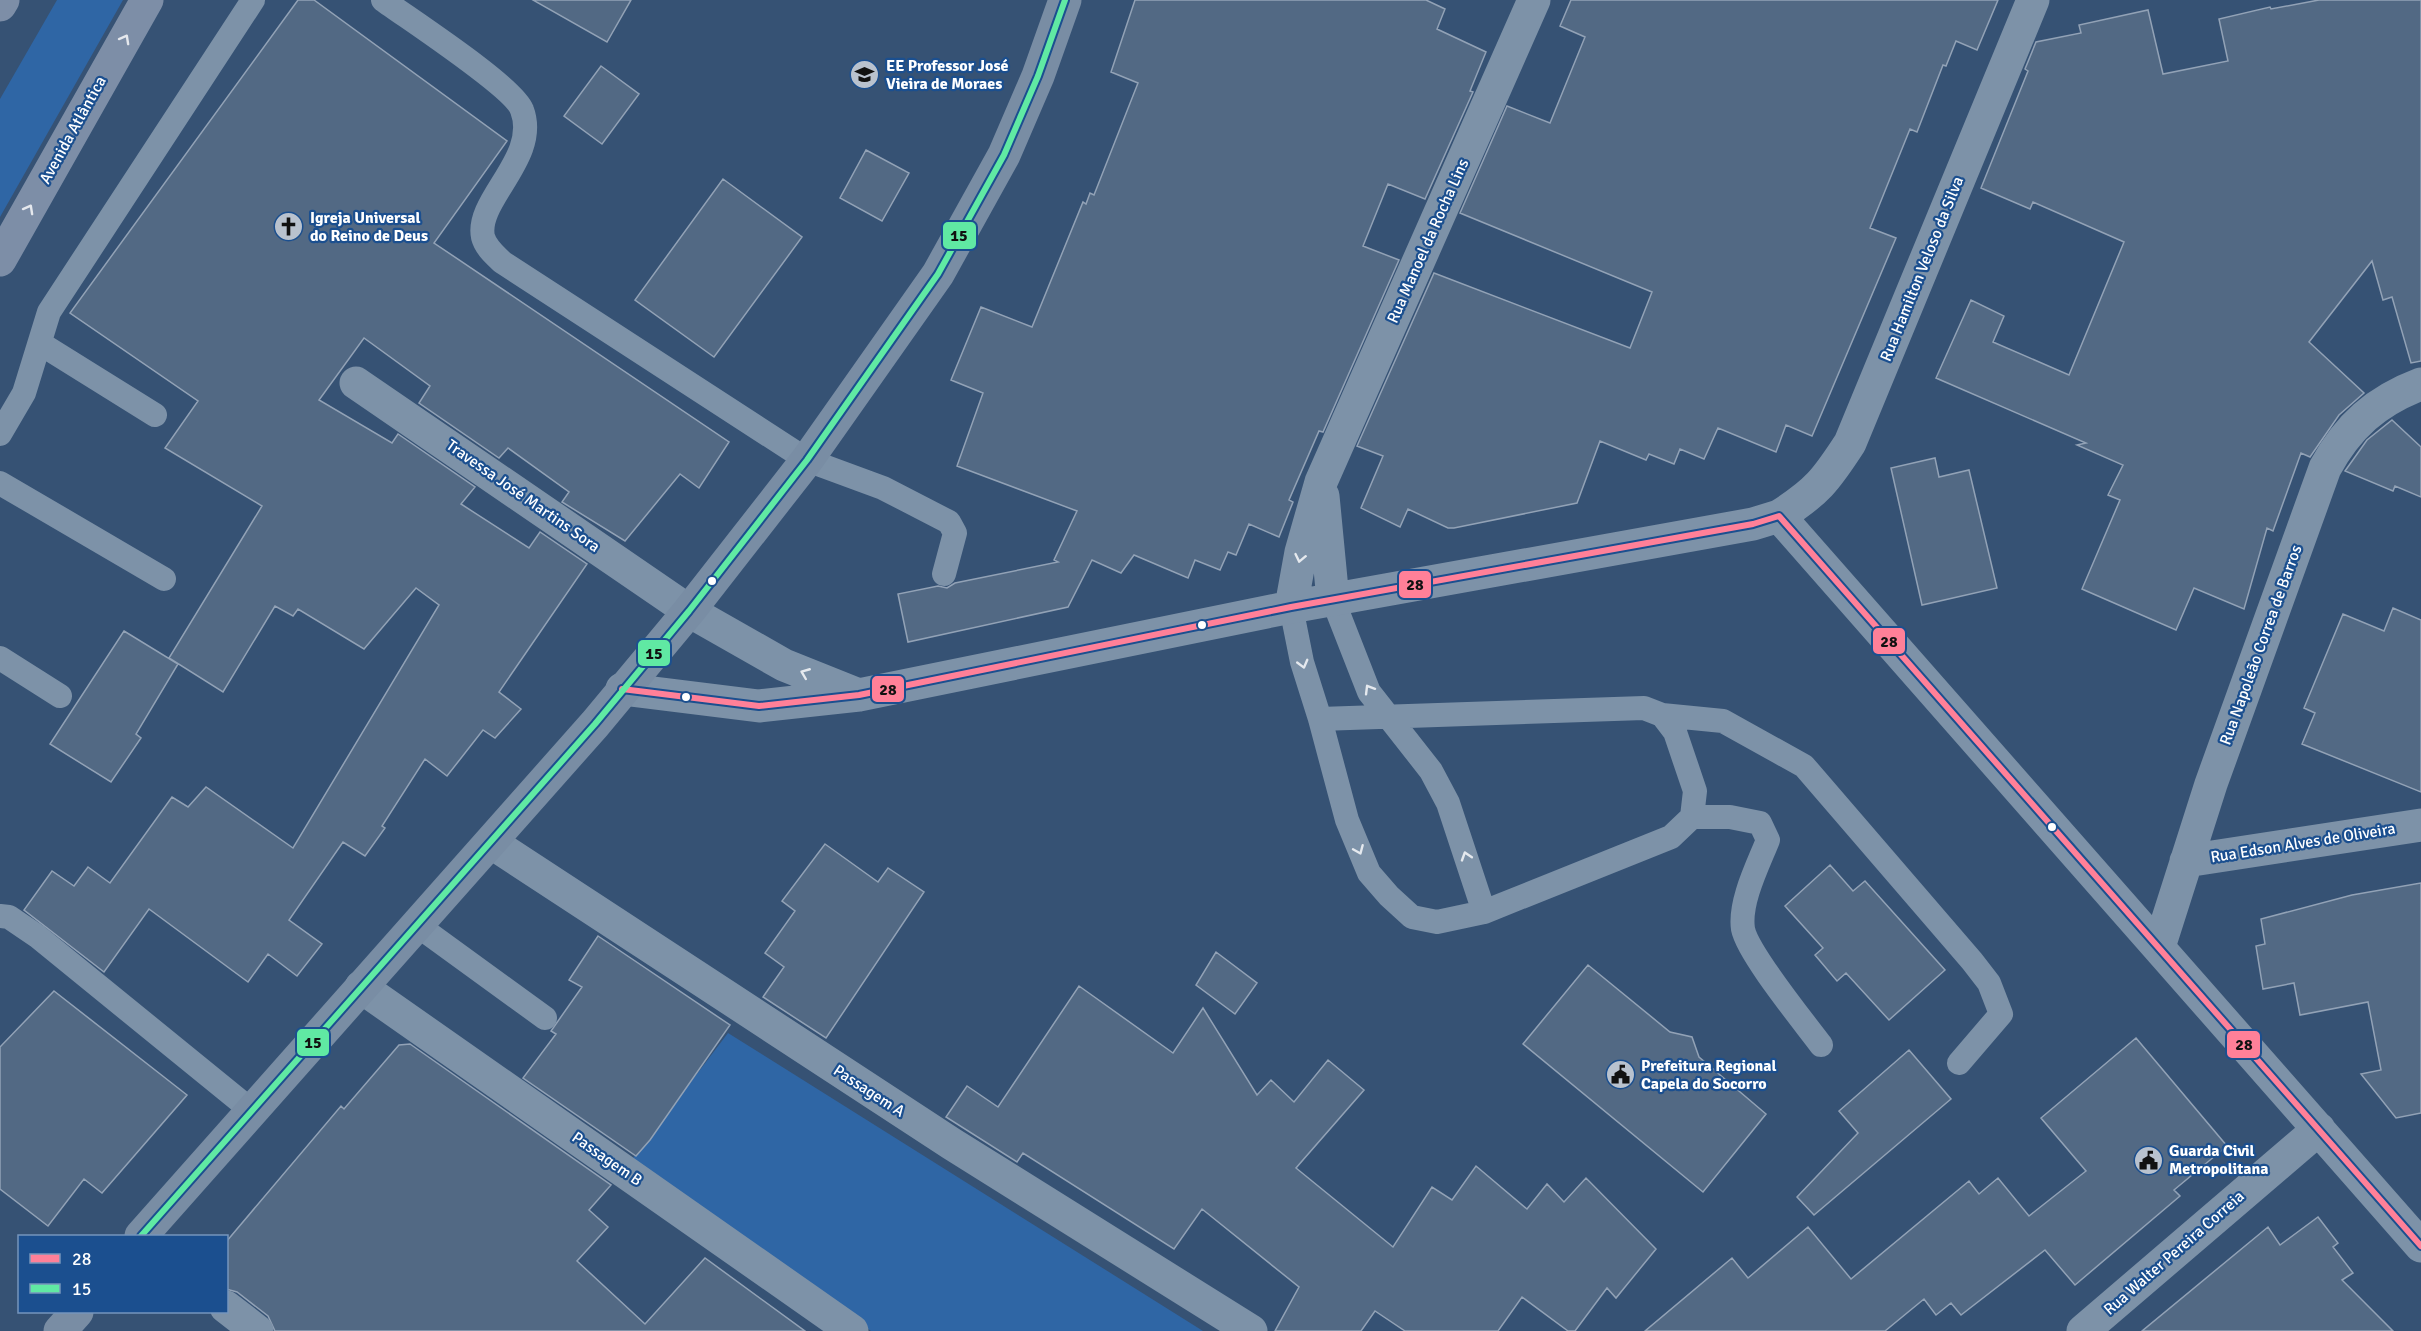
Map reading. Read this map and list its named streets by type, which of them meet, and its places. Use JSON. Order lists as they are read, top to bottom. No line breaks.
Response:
{"streets":{"main road":["Avenida Atlântica"],"street":["Rua Manoel da Rocha Lins","Rua Hamilton Veloso da Silva","Travessa José Martins Sora","Rua Napoleão Correa de Barros","Rua Edson Alves de Oliveira","Passagem A","Passagem B","Rua Walter Pereira Correia"]},"crossings":[["Rua Manoel da Rocha Lins","Rua Hamilton Veloso da Silva"],["Rua Hamilton Veloso da Silva","Travessa José Martins Sora"],["Rua Napoleão Correa de Barros","Rua Edson Alves de Oliveira"]],"one_way":["Avenida Atlântica"],"places":{"school or university":["EE Professor José Vieira de Moraes"],"church":["Igreja Universal do Reino de Deus"],"public building":["Prefeitura Regional Capela do Socorro","Guarda Civil Metropolitana"]},"lines":["transit line 15","transit line 28"],"legend":["28","15"]}
